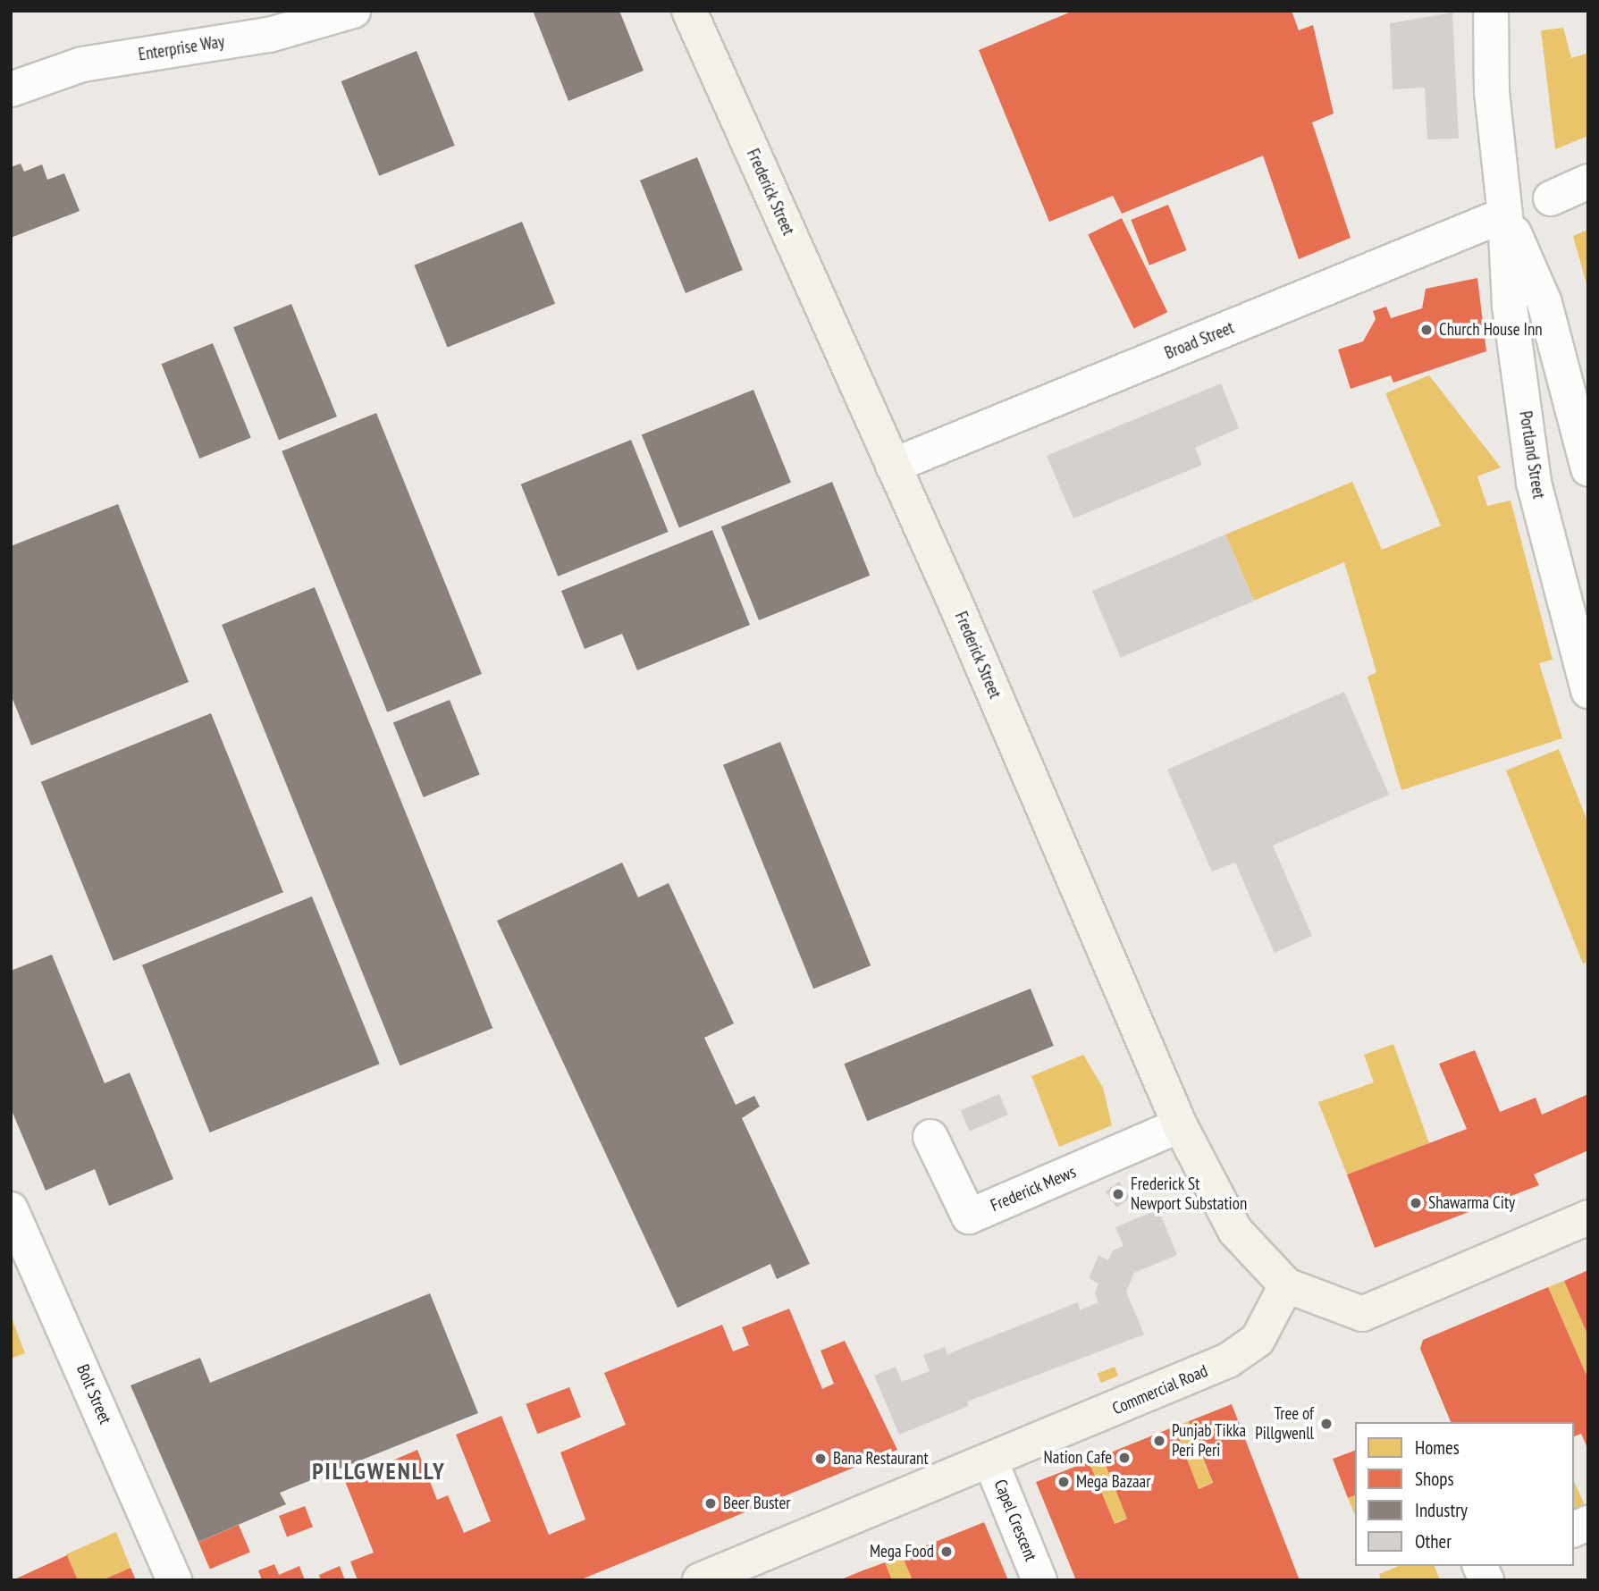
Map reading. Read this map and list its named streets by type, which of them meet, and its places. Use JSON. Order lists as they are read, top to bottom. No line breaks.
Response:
{"streets":{"street":["Enterprise Way","Frederick Street","Broad Street","Portland Street","Frederick Mews","Commercial Road","Bolt Street","Capel Crescent"]},"crossings":[["Frederick Street","Broad Street"],["Frederick Street","Frederick Mews"],["Frederick Street","Commercial Road"],["Broad Street","Portland Street"],["Commercial Road","Capel Crescent"]],"districts":["PILLGWENLLY"],"places":["Church House Inn","Frederick St Newport Substation","Shawarma City","Tree of Pillgwenll","Punjab Tikka Peri Peri","Nation Cafe","Bana Restaurant","Mega Bazaar","Beer Buster","Mega Food"],"legend":["Homes","Shops","Industry","Other"]}
